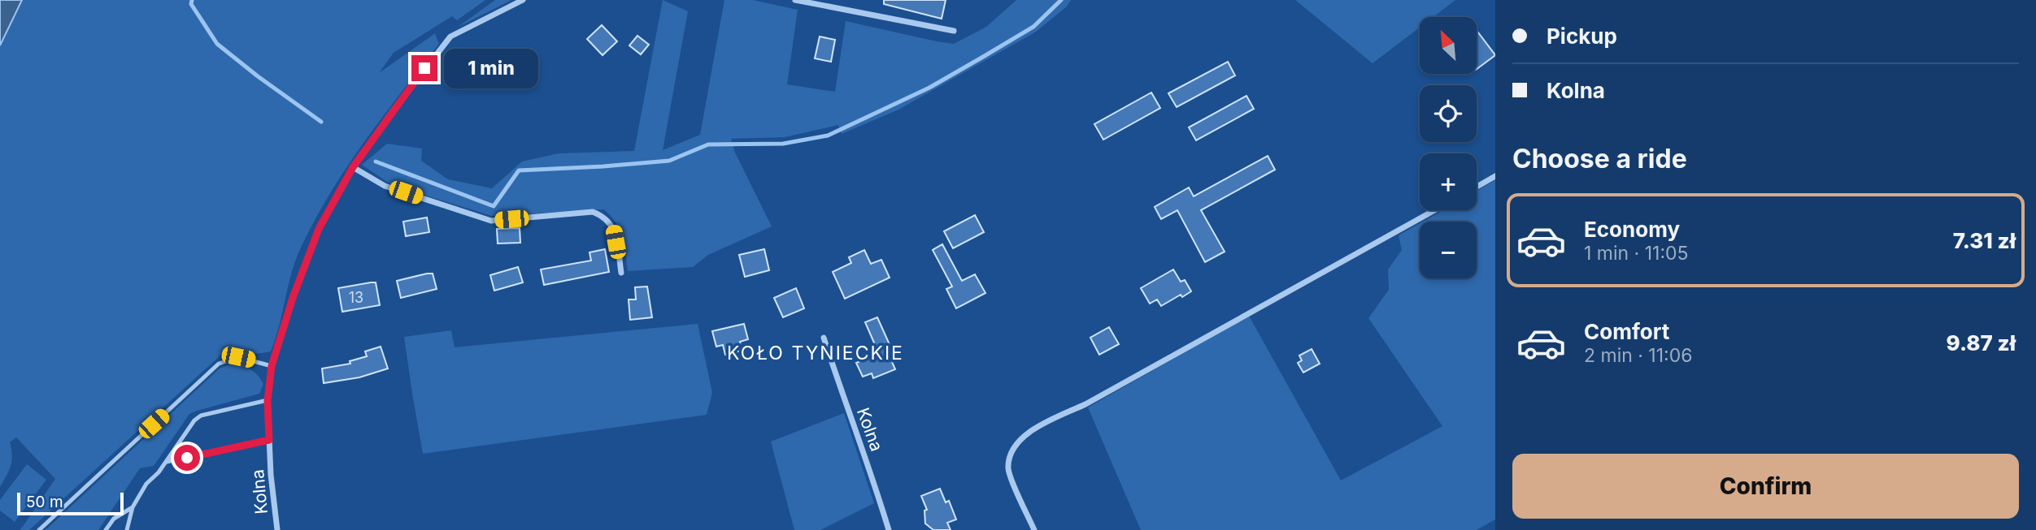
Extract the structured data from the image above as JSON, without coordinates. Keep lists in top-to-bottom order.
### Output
{
  "streets": {
    "street": ["Kolna"]
  },
  "districts": ["KOŁO TYNIECKIE"],
  "house_numbers": ["13"],
  "scale_bar": "50 m",
  "north": "top left",
  "page": {
    "banner": ["Pickup", "Kolna"],
    "map_buttons": ["+", "−"],
    "bubble": "1 min",
    "heading": "Choose a ride",
    "list": [
      {
        "name": "Economy",
        "note": "1 min · 11:05",
        "value": "7.31 zł"
      },
      {
        "name": "Comfort",
        "note": "2 min · 11:06",
        "value": "9.87 zł"
      }
    ],
    "buttons": "Confirm",
    "scale": "50 m"
  }
}
